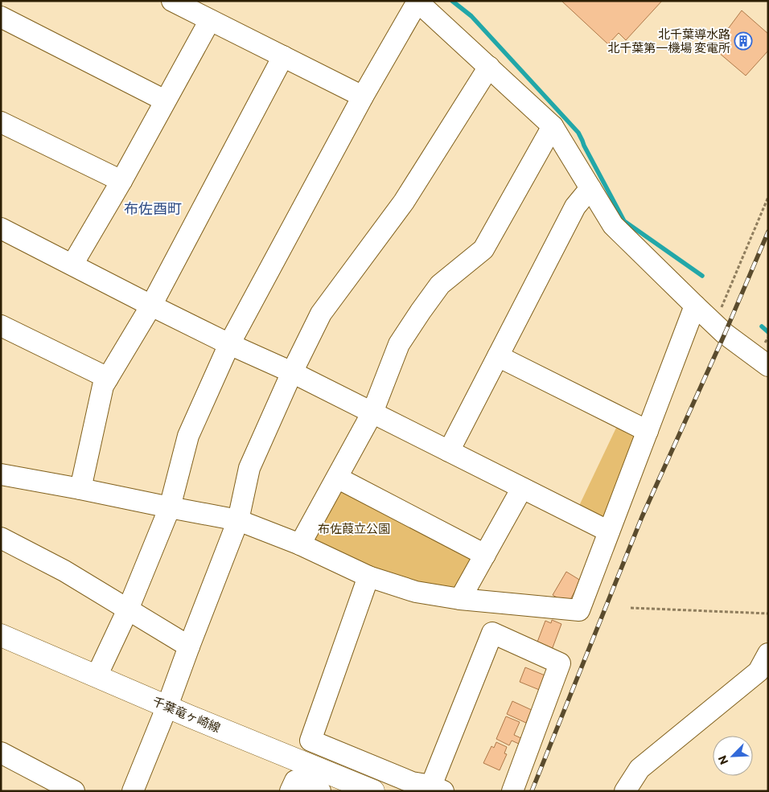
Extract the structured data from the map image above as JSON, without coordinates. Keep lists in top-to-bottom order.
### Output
{
  "streets": {
    "main road": ["千葉竜ヶ崎線"]
  },
  "districts": ["布佐酉町"],
  "parks": ["布佐葭立公園"],
  "places": {
    "building": ["北千葉導水路 北千葉第一機場 変電所"]
  },
  "north": "bottom left"
}
